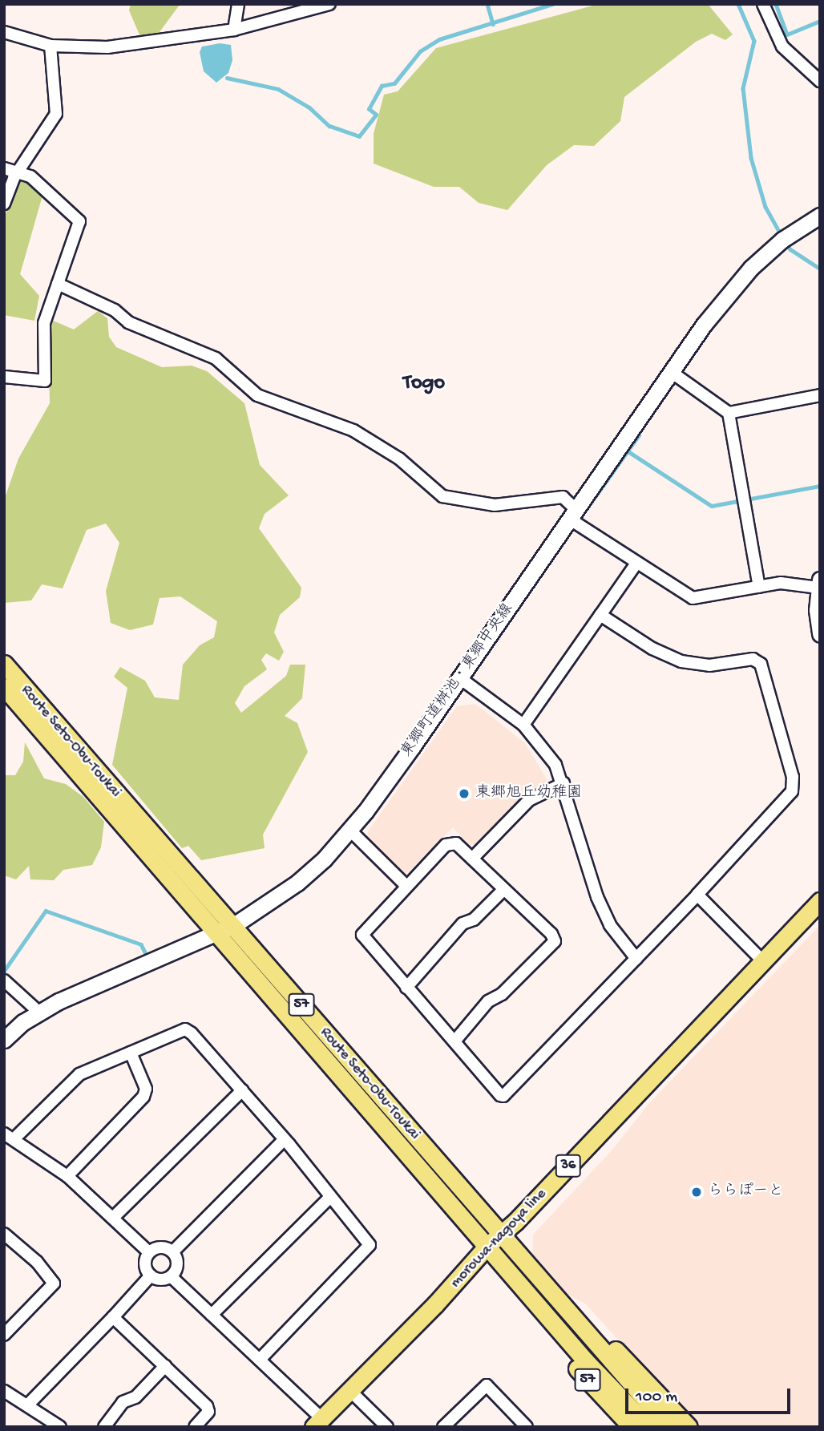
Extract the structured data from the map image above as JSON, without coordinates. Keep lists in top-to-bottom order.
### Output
{
  "streets": {
    "main road": [
      "Route Seto-Obu-Toukai",
      "57",
      "36",
      "morowa-nagoya line"
    ],
    "street": ["東郷町道桝池・東郷中央線"]
  },
  "crossings": [
    ["東郷町道桝池・東郷中央線", "Route Seto-Obu-Toukai"],
    ["Route Seto-Obu-Toukai", "57"],
    ["Route Seto-Obu-Toukai", "morowa-nagoya line"]
  ],
  "districts": ["Togo"],
  "places": ["東郷旭丘幼稚園", "ららぽーと"],
  "scale_bar": "100 m"
}
